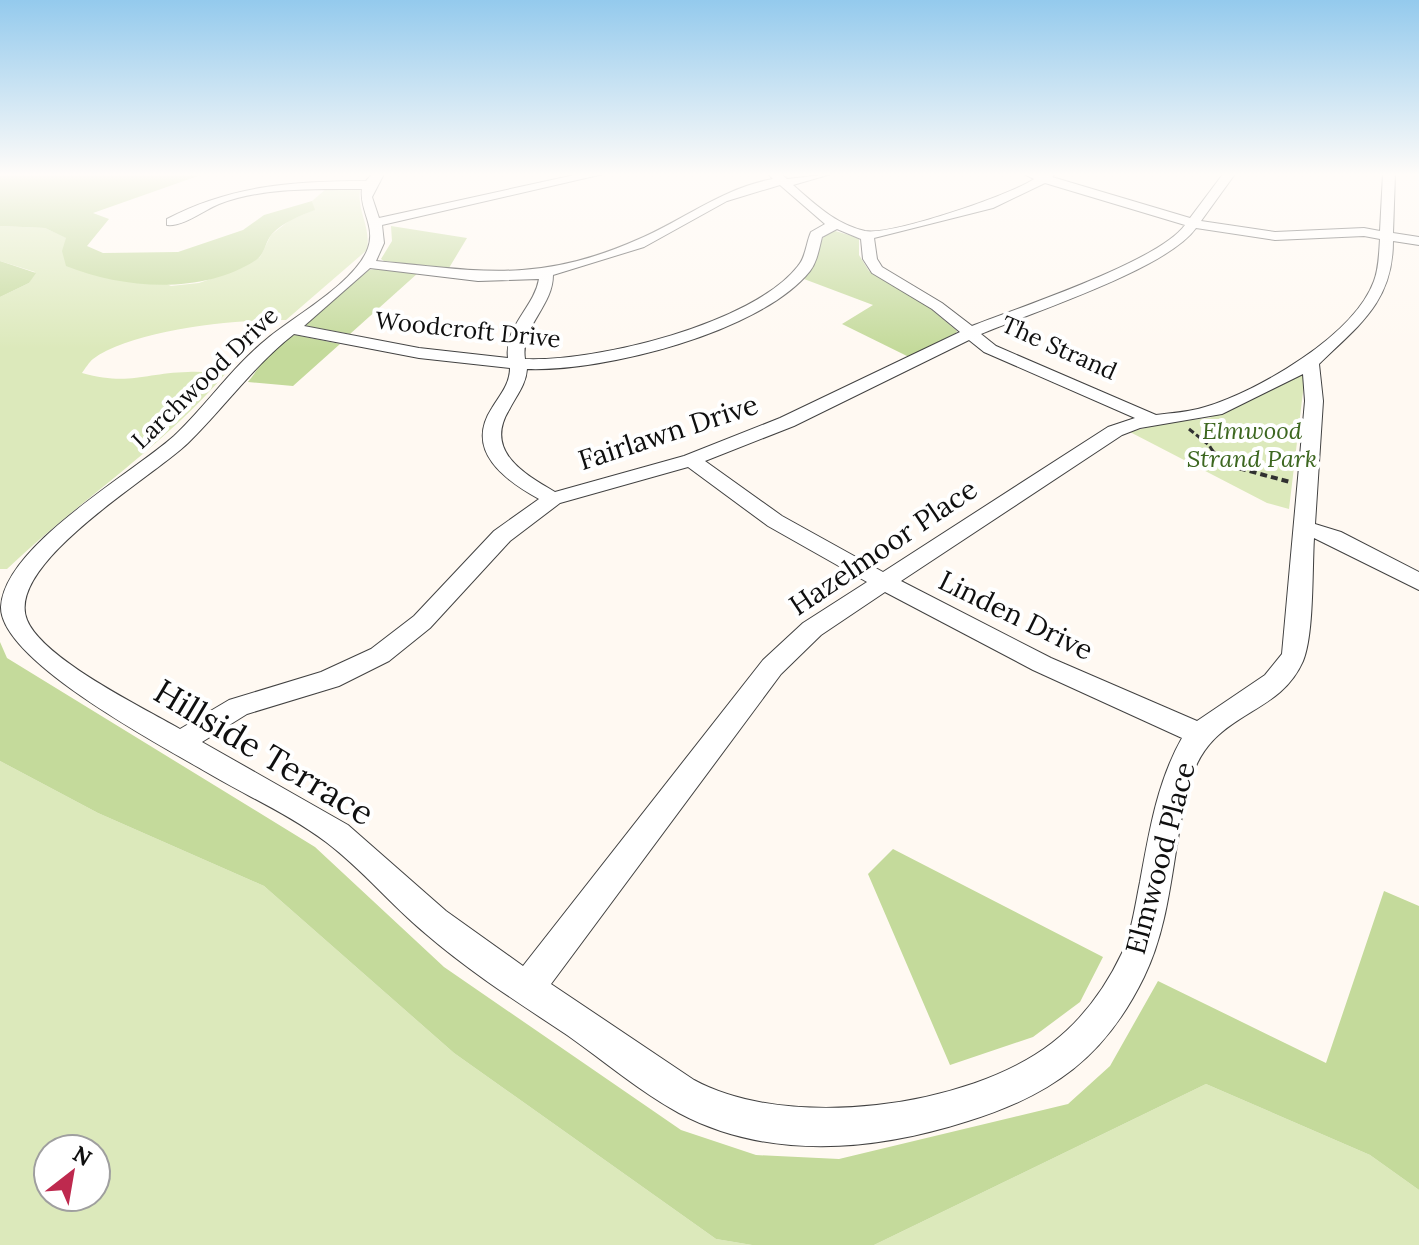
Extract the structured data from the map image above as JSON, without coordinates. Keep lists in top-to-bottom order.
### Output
{
  "streets": {
    "street": [
      "Woodcroft Drive",
      "The Strand",
      "Larchwood Drive",
      "Fairlawn Drive",
      "Hazelmoor Place",
      "Linden Drive",
      "Hillside Terrace",
      "Elmwood Place"
    ]
  },
  "crossings": [
    ["Woodcroft Drive", "Larchwood Drive"],
    ["The Strand", "Fairlawn Drive"],
    ["The Strand", "Hazelmoor Place"],
    ["Larchwood Drive", "Hillside Terrace"],
    ["Fairlawn Drive", "Linden Drive"],
    ["Fairlawn Drive", "Hillside Terrace"],
    ["Hazelmoor Place", "Linden Drive"],
    ["Hazelmoor Place", "Hillside Terrace"],
    ["Hazelmoor Place", "Elmwood Place"],
    ["Linden Drive", "Elmwood Place"],
    ["Hillside Terrace", "Elmwood Place"]
  ],
  "parks": ["Elmwood Strand Park"],
  "north": "top right"
}
